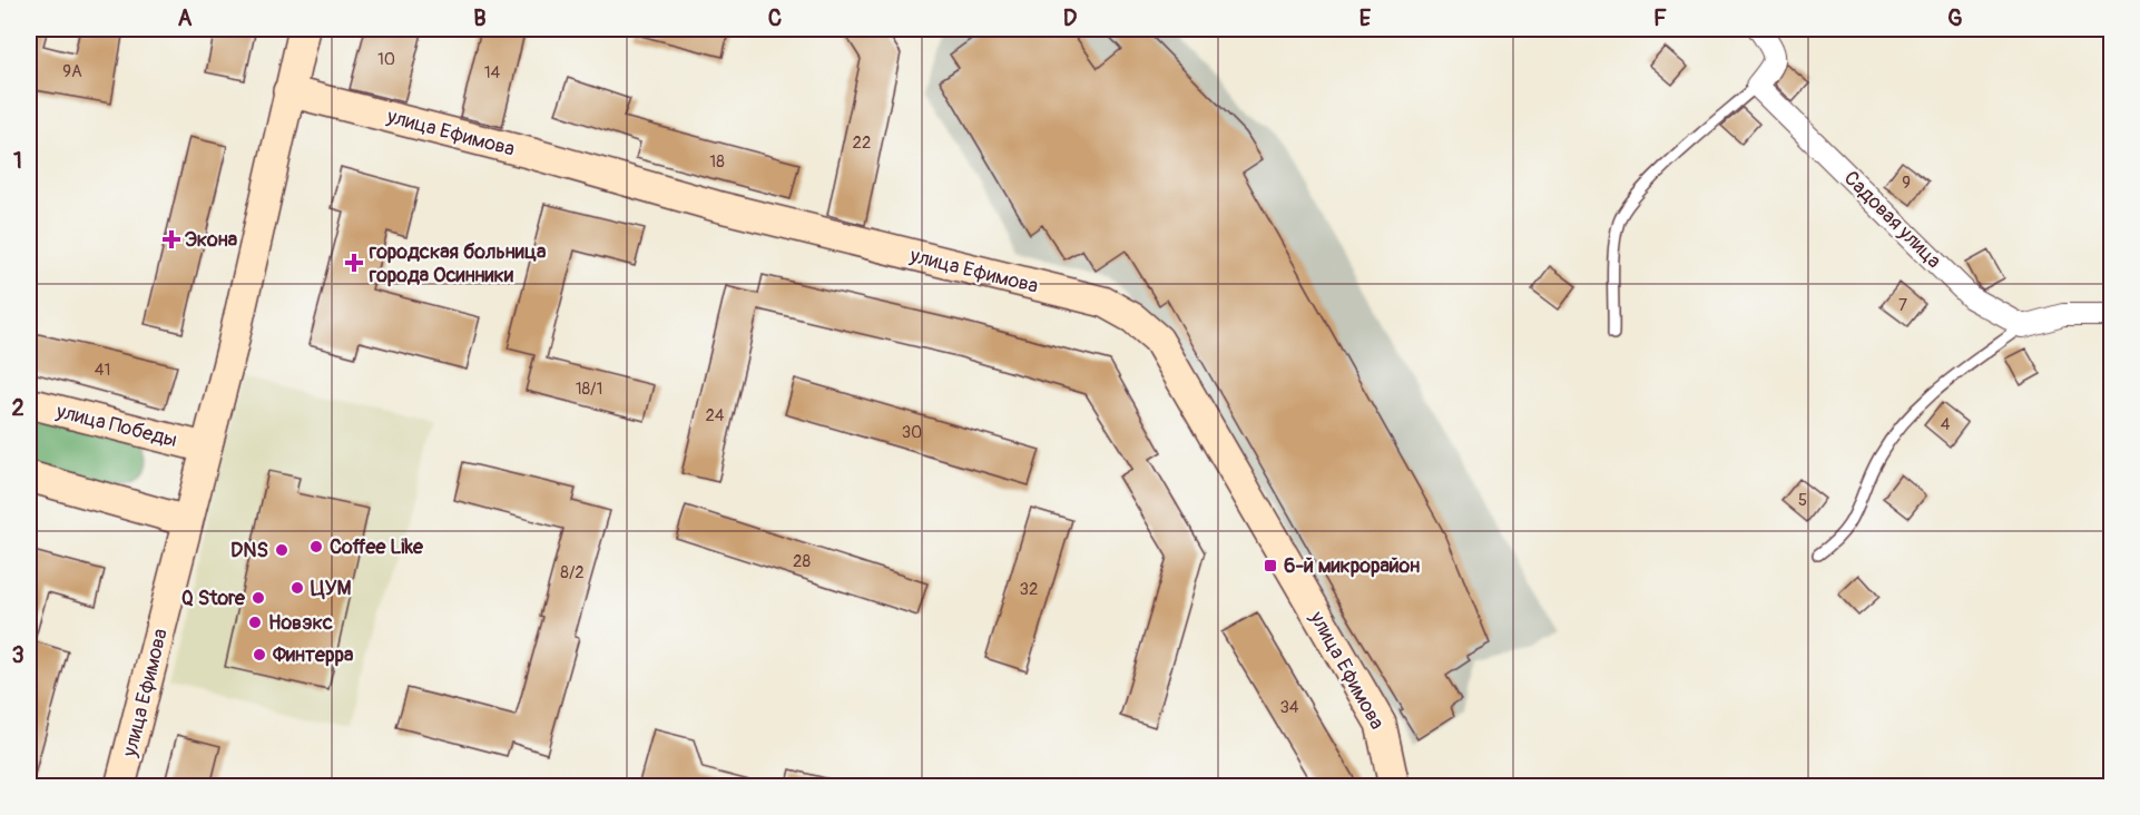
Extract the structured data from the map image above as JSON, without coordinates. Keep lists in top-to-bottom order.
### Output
{
  "streets": {
    "street": ["улица Ефимова", "Садовая улица", "улица Победы"]
  },
  "crossings": [
    ["улица Ефимова", "улица Победы"]
  ],
  "places": {
    "health": ["Экона", "городская больница города Осинники"],
    "other": [
      "Coffee Like",
      "DNS",
      "ЦУМ",
      "Q Store",
      "Новэкс",
      "Финтерра"
    ],
    "transit": ["6-й микрорайон"]
  },
  "house_numbers": [
    "10",
    "9А",
    "14",
    "22",
    "18",
    "9",
    "7",
    "41",
    "18/1",
    "24",
    "4",
    "30",
    "5",
    "28",
    "8/2",
    "32",
    "34"
  ],
  "grid": {
    "columns": [
      "A",
      "B",
      "C",
      "D",
      "E",
      "F",
      "G"
    ],
    "rows": ["1", "2", "3"]
  }
}
